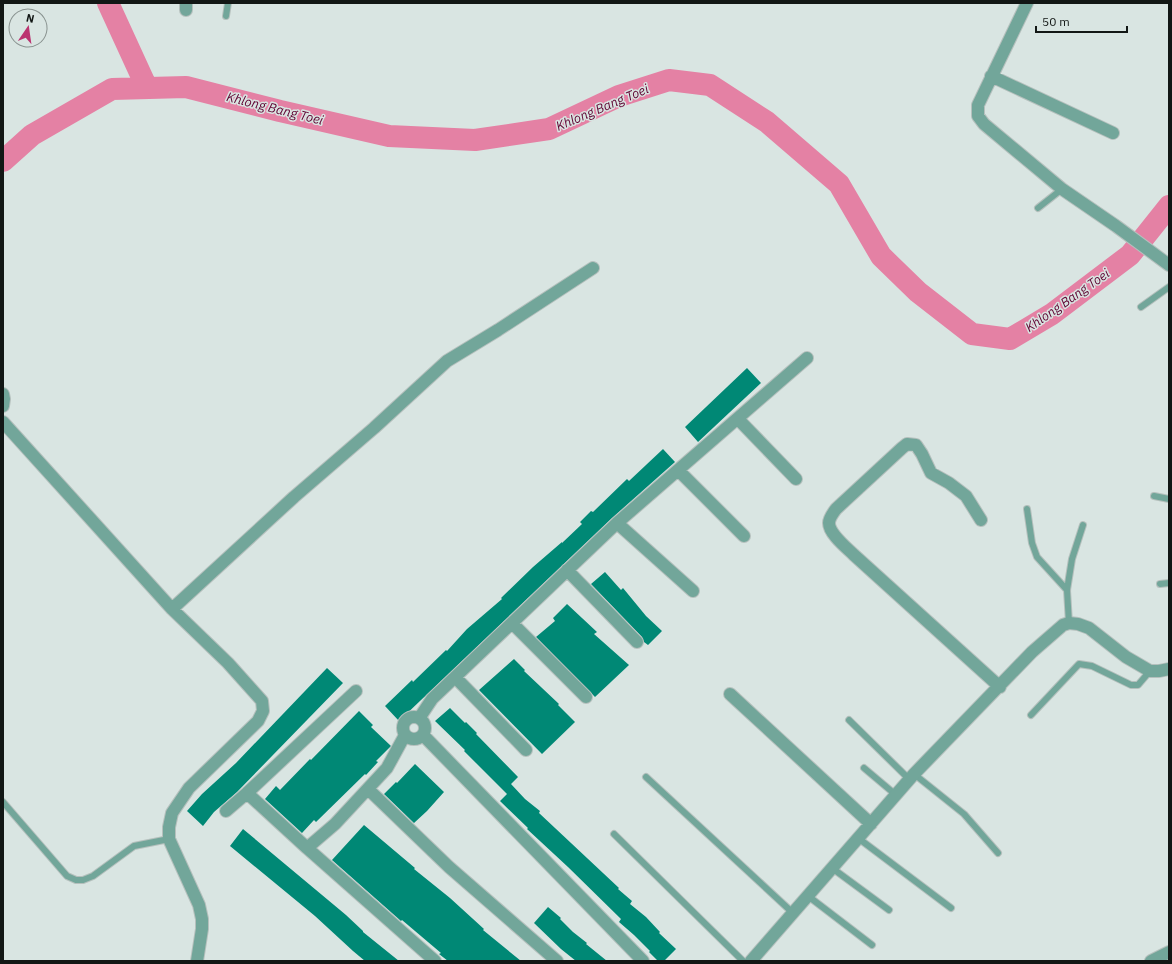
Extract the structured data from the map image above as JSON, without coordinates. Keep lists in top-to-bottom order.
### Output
{
  "water": ["Khlong Bang Toei"],
  "scale_bar": "50 m",
  "north": "top"
}
